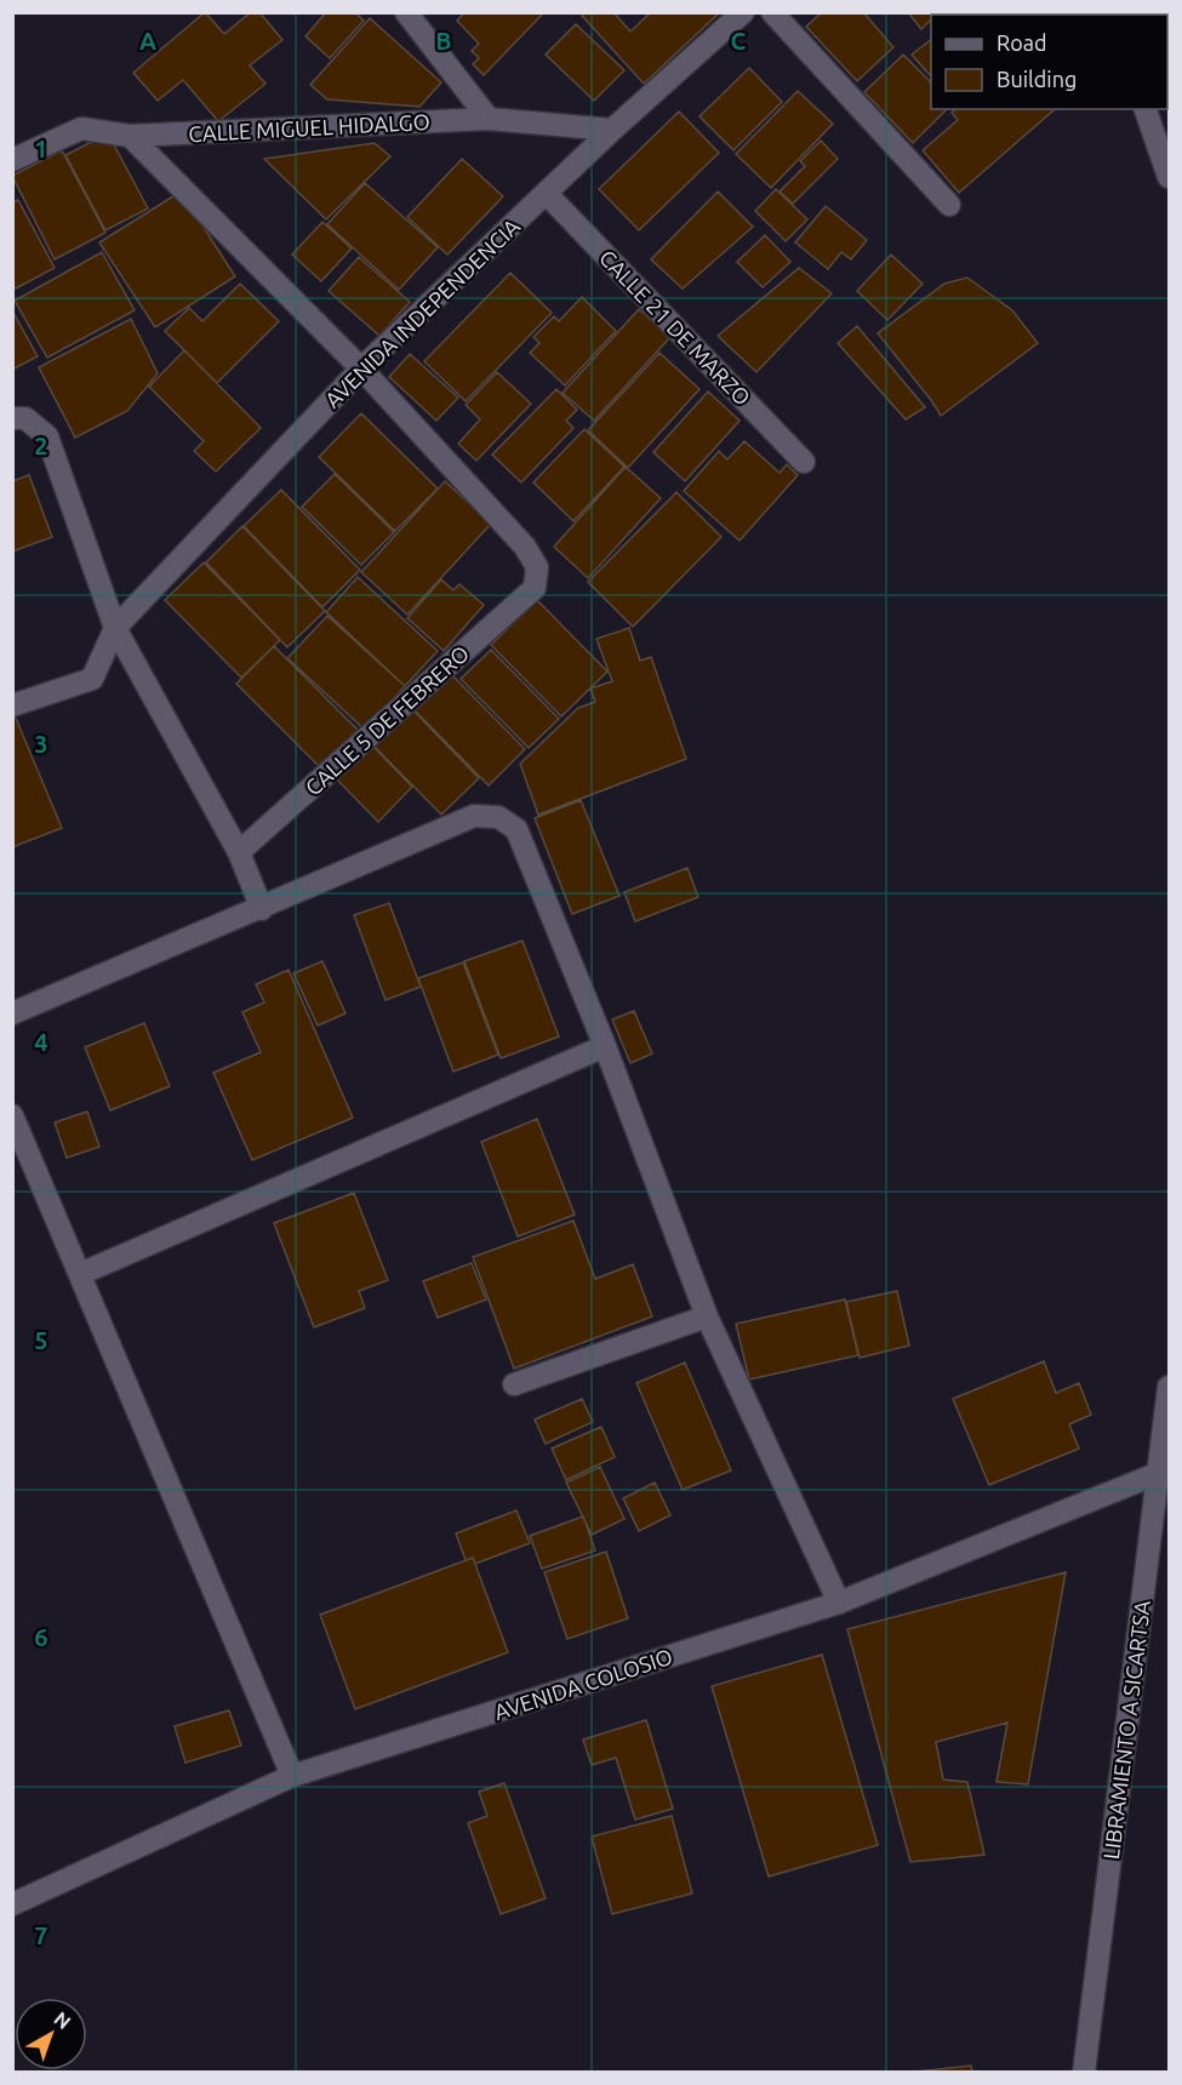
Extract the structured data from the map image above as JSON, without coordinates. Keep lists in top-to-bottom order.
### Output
{
  "streets": {
    "street": [
      "CALLE MIGUEL HIDALGO",
      "AVENIDA INDEPENDENCIA",
      "CALLE 21 DE MARZO",
      "CALLE 5 DE FEBRERO",
      "AVENIDA COLOSIO",
      "LIBRAMIENTO A SICARTSA"
    ]
  },
  "crossings": [
    ["CALLE MIGUEL HIDALGO", "AVENIDA INDEPENDENCIA"],
    ["AVENIDA INDEPENDENCIA", "CALLE 21 DE MARZO"],
    ["AVENIDA INDEPENDENCIA", "CALLE 5 DE FEBRERO"],
    ["AVENIDA COLOSIO", "LIBRAMIENTO A SICARTSA"]
  ],
  "legend": ["Road", "Building"],
  "north": "top right",
  "grid": {
    "columns": ["A", "B", "C"],
    "rows": [
      "1",
      "2",
      "3",
      "4",
      "5",
      "6",
      "7"
    ]
  }
}
